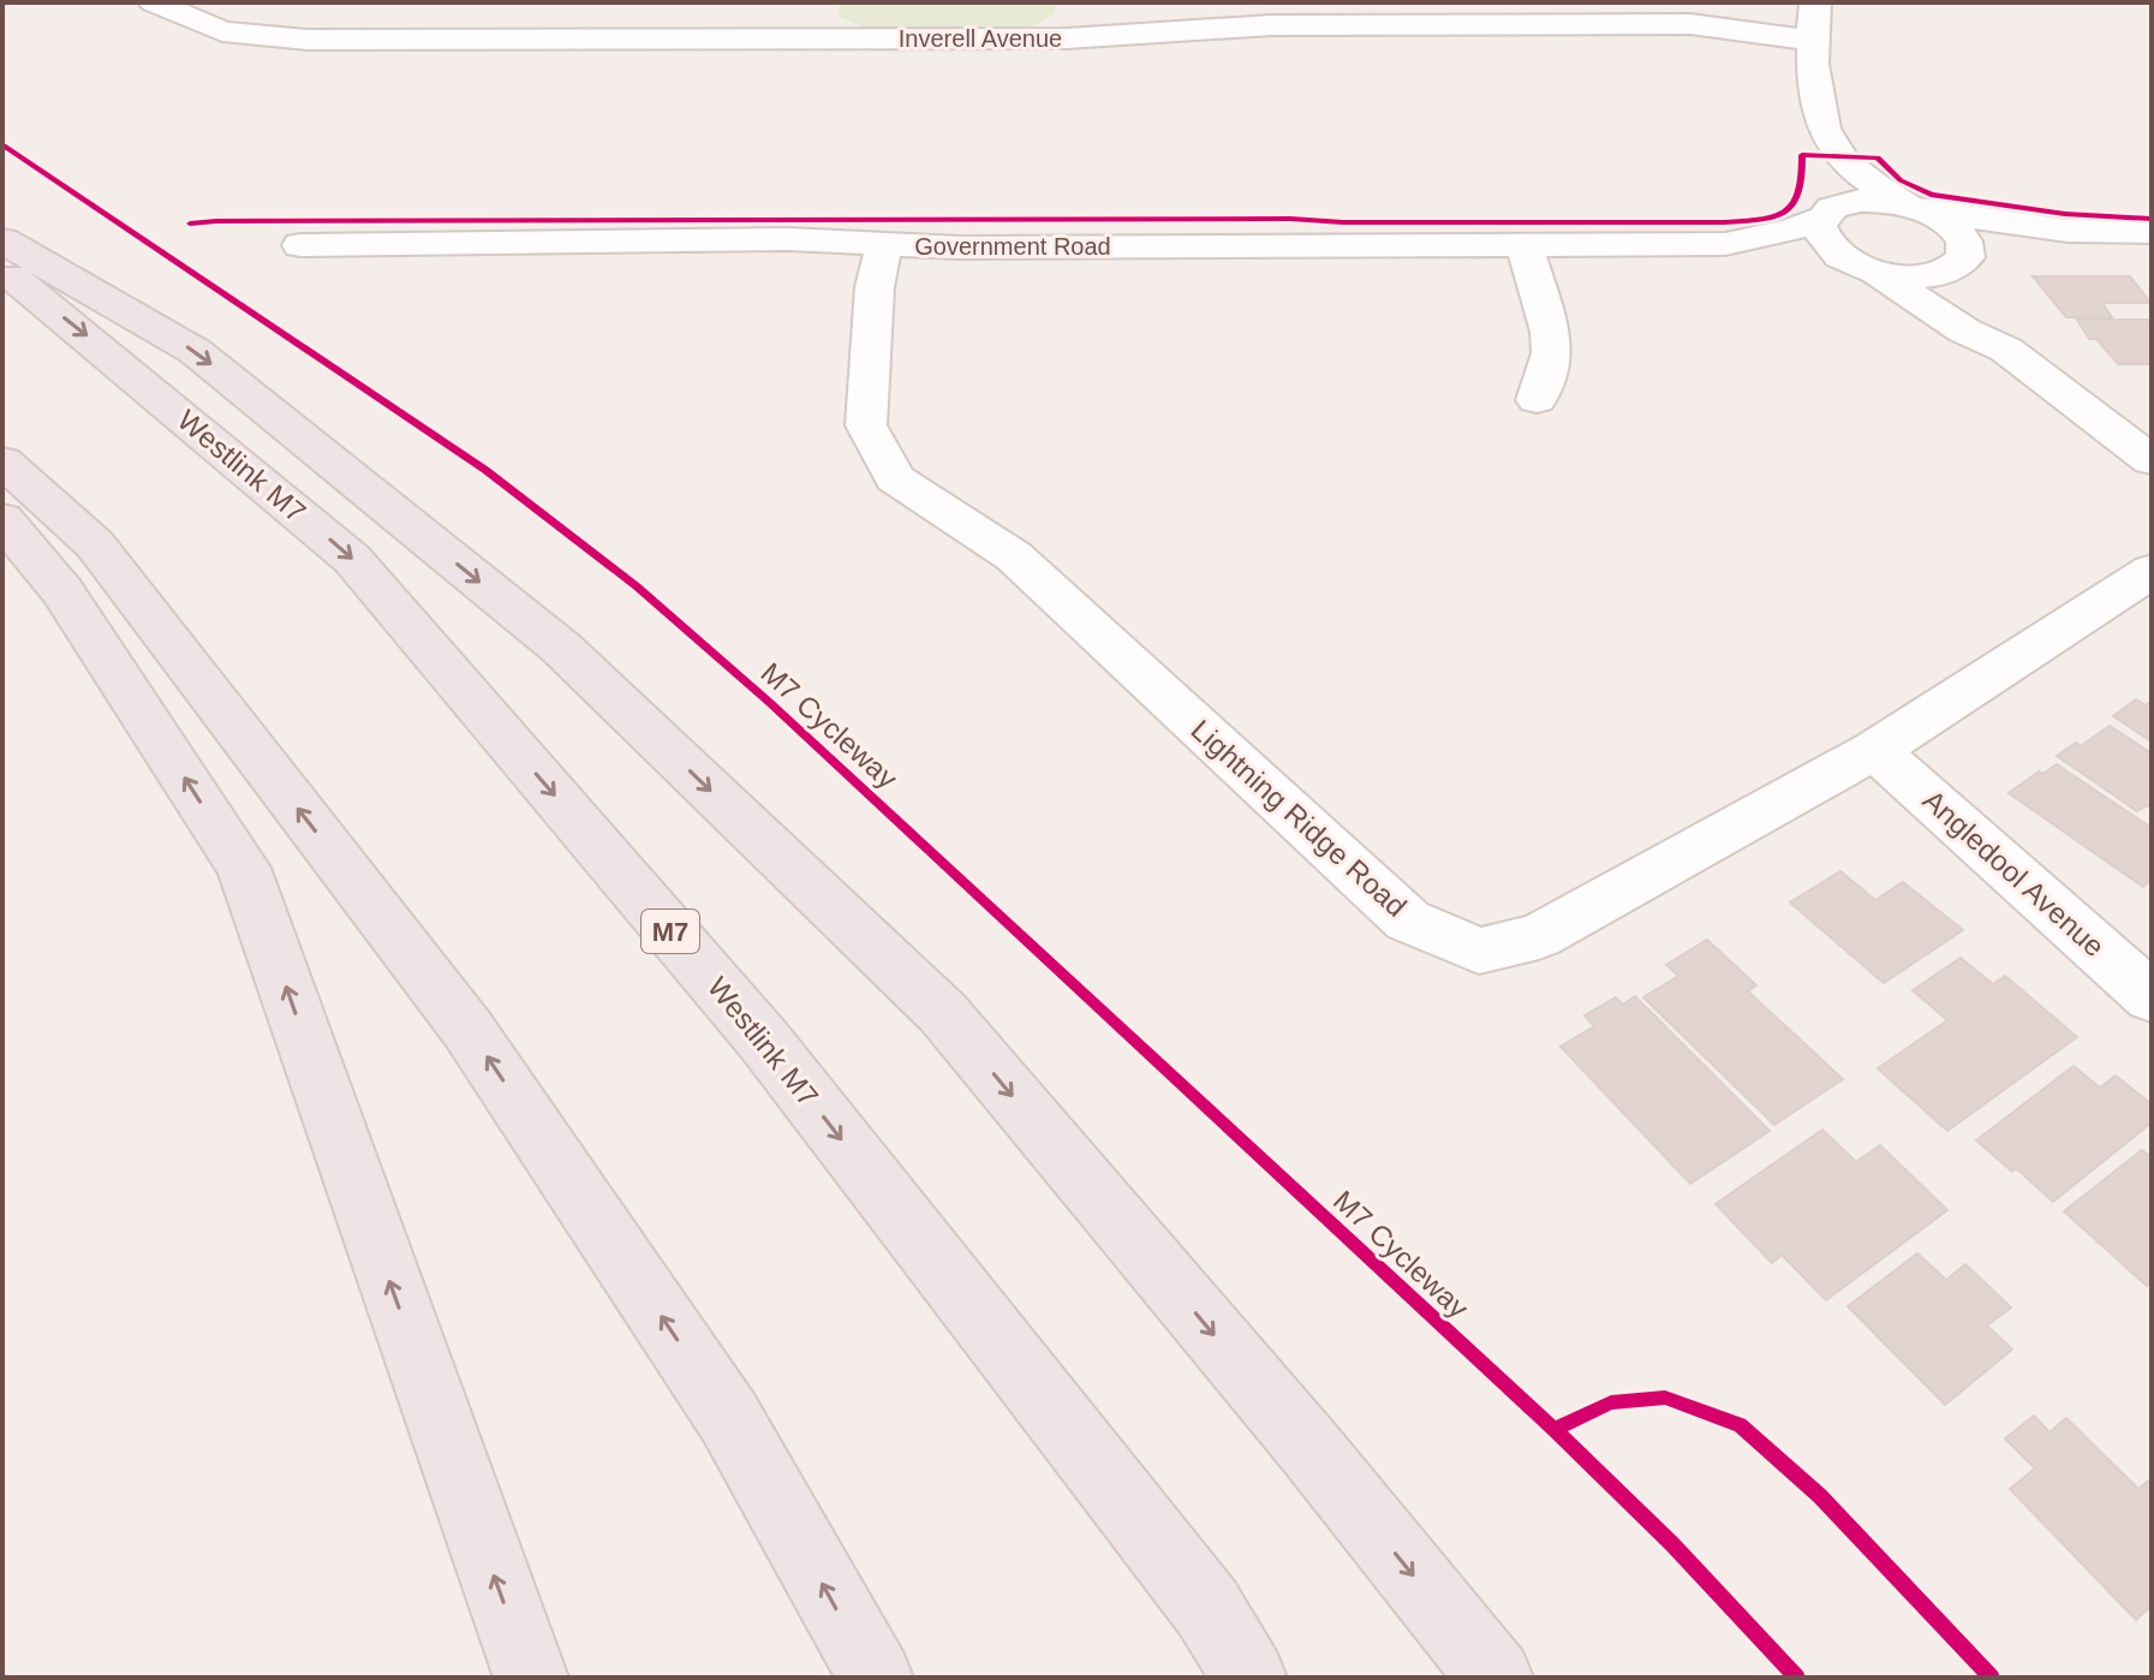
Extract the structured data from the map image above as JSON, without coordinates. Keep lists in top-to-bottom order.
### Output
{
  "streets": {
    "highway": ["Westlink M7", "M7"],
    "street": [
      "Inverell Avenue",
      "Government Road",
      "Lightning Ridge Road",
      "Angledool Avenue"
    ],
    "cycle path": ["M7 Cycleway"]
  },
  "crossings": [
    ["Government Road", "Lightning Ridge Road"],
    ["Lightning Ridge Road", "Angledool Avenue"]
  ]
}
